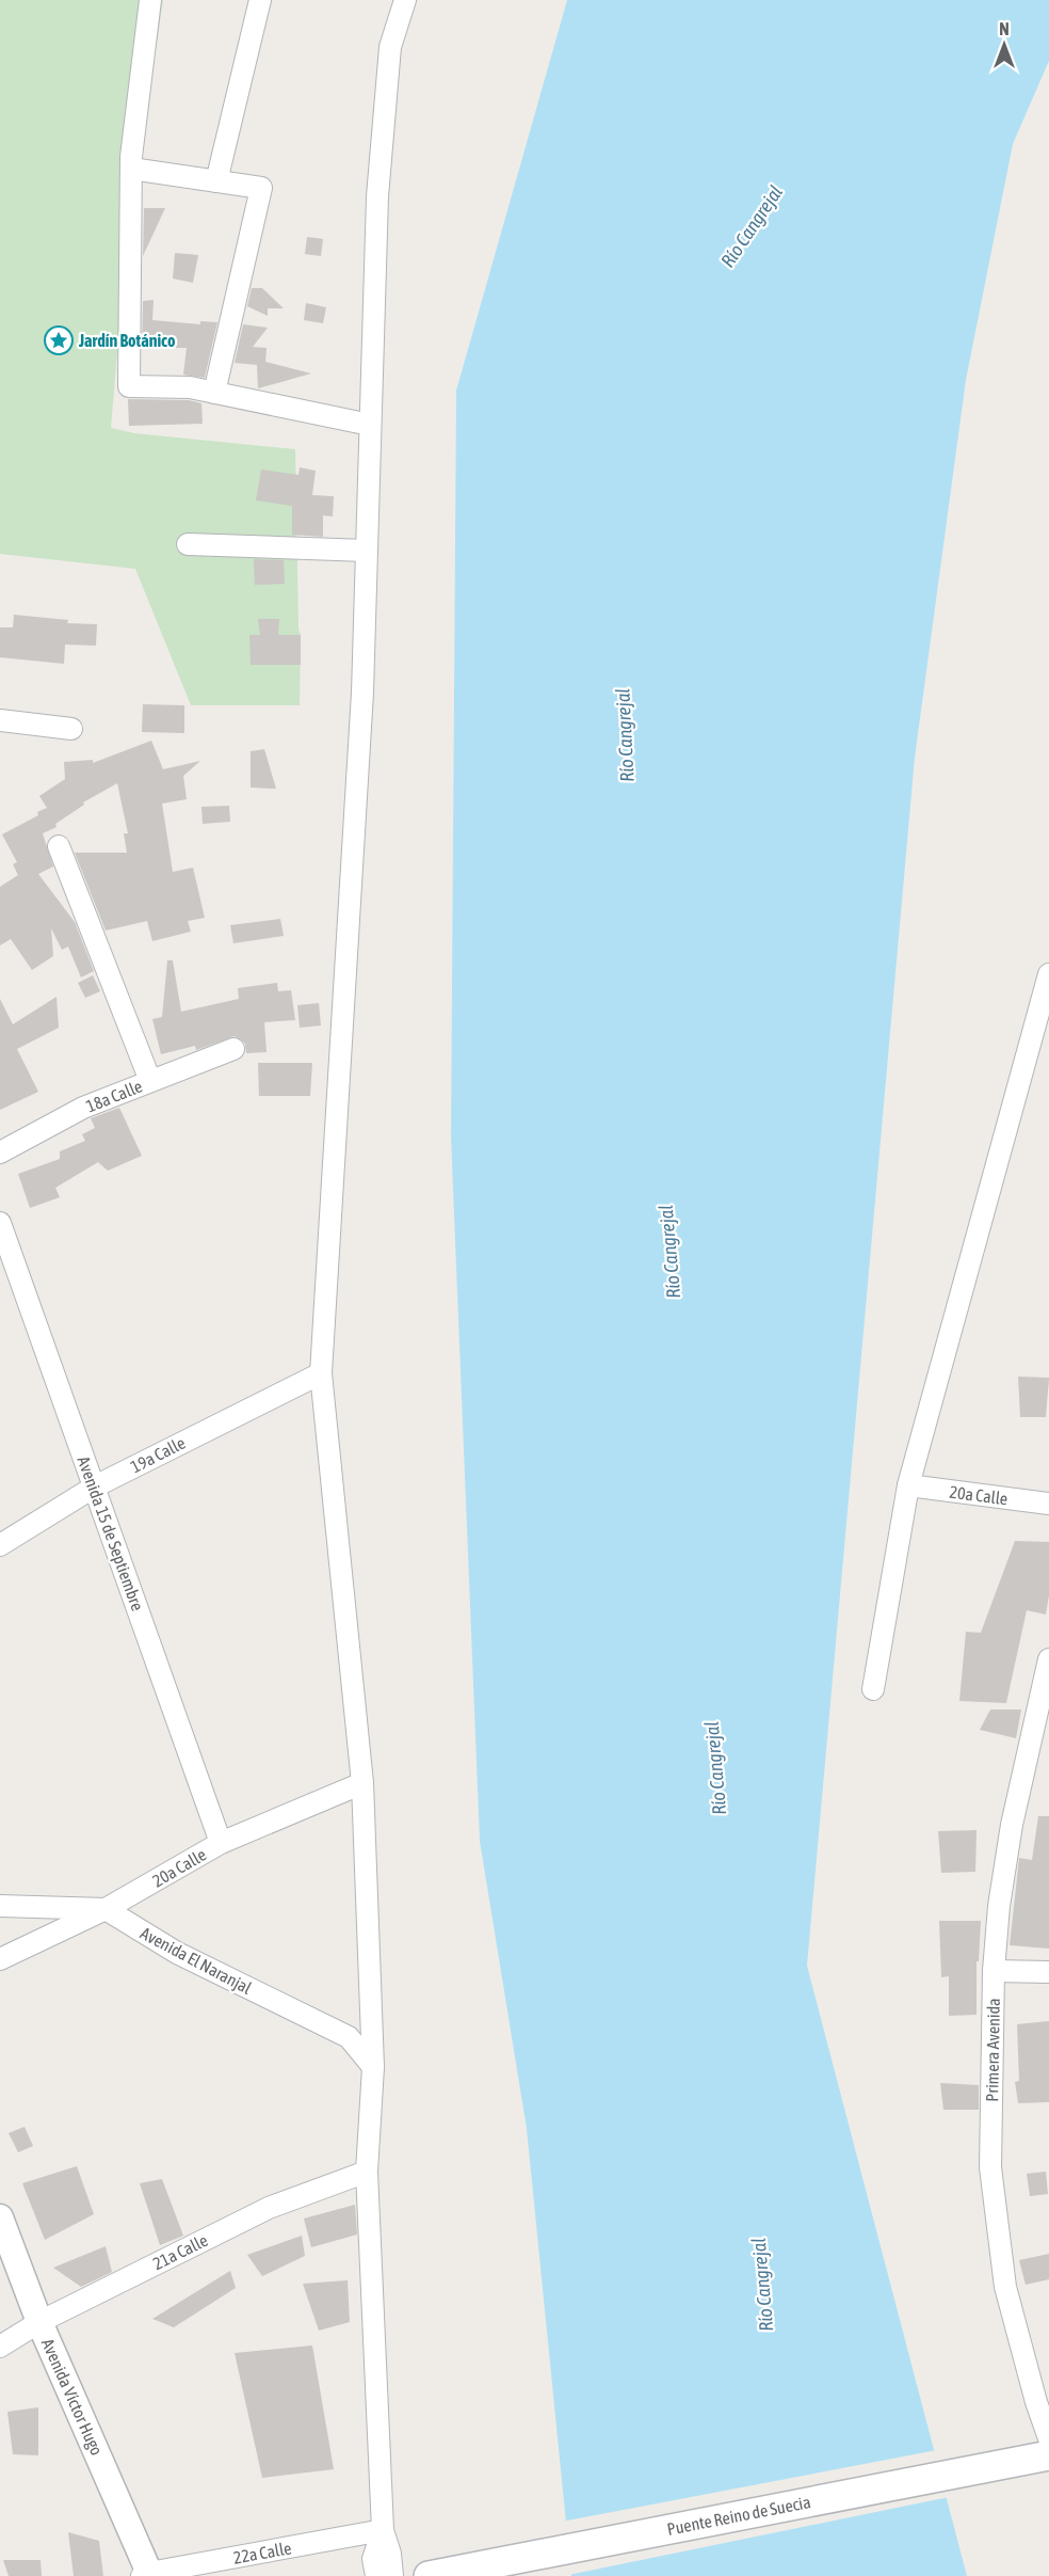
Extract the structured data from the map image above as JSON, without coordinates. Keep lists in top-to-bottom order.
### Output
{
  "streets": {
    "main road": ["Puente Reino de Suecia"],
    "street": [
      "18a Calle",
      "19a Calle",
      "20a Calle",
      "Avenida 15 de Septiembre",
      "Avenida El Naranjal",
      "Primera Avenida",
      "21a Calle",
      "Avenida Víctor Hugo",
      "22a Calle"
    ]
  },
  "crossings": [
    ["19a Calle", "Avenida 15 de Septiembre"],
    ["20a Calle", "Avenida 15 de Septiembre"],
    ["20a Calle", "Avenida El Naranjal"],
    ["21a Calle", "Avenida Víctor Hugo"],
    ["Avenida Víctor Hugo", "22a Calle"]
  ],
  "water": ["Río Cangrejal"],
  "places": {
    "place": ["Jardín Botánico"]
  },
  "north": "top"
}
